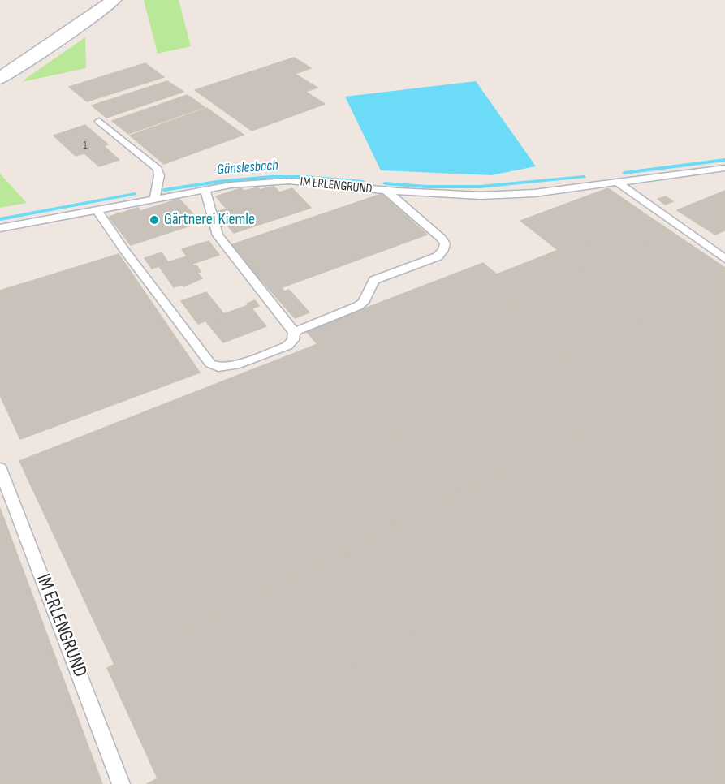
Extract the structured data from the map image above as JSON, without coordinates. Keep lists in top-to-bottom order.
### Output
{
  "streets": {
    "lane": ["IM ERLENGRUND"]
  },
  "water": ["Gänslesbach"],
  "places": ["Gärtnerei Kiemle"],
  "house_numbers": ["1"]
}
